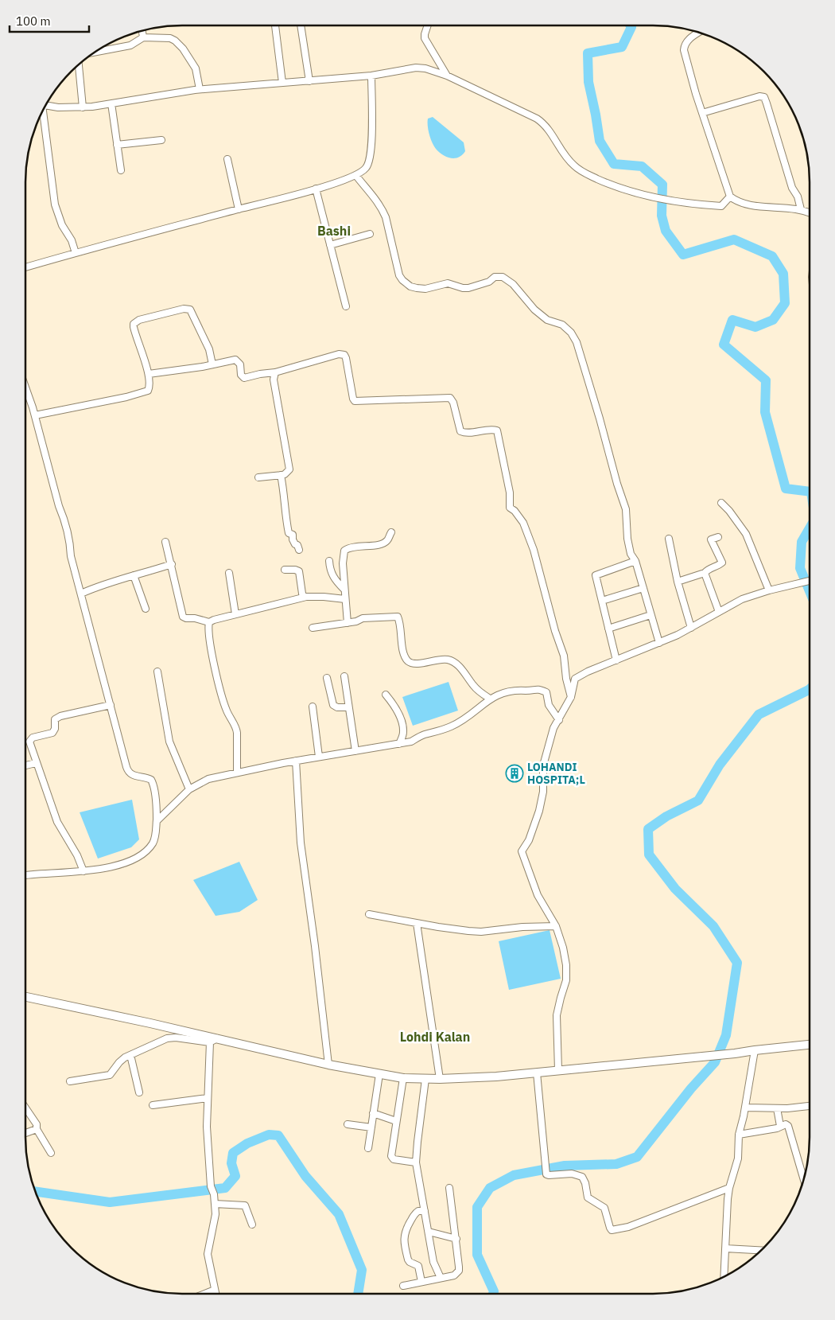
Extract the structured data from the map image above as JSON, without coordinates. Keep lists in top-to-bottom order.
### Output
{
  "districts": ["Bashi", "Lohdi Kalan"],
  "places": {
    "building": ["LOHANDI HOSPITA;L"]
  },
  "scale_bar": "100 m"
}
